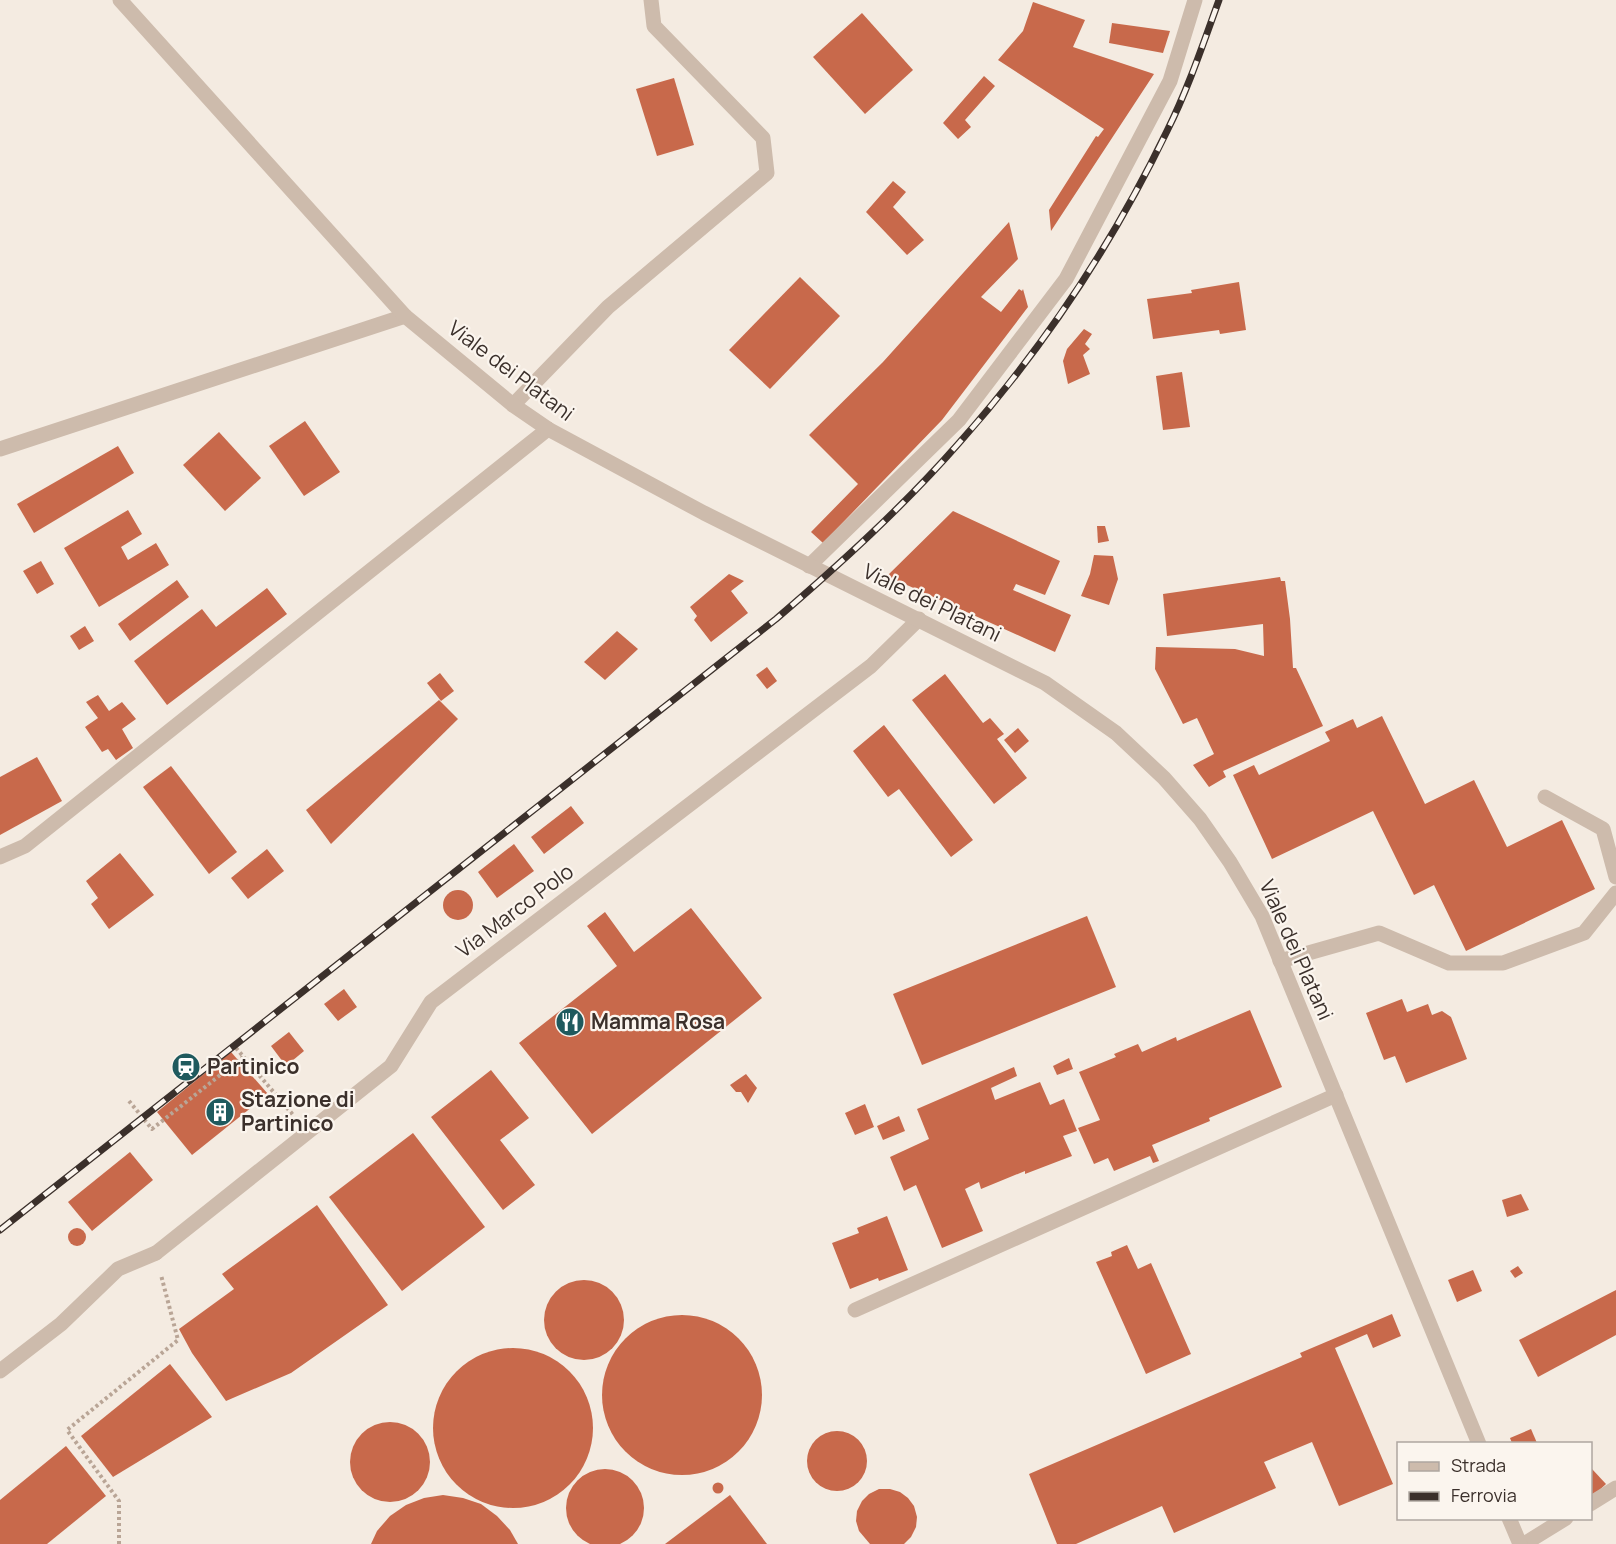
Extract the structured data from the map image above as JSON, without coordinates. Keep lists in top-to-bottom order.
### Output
{
  "streets": {
    "street": ["Viale dei Platani", "Via Marco Polo"]
  },
  "crossings": [
    ["Viale dei Platani", "Via Marco Polo"]
  ],
  "places": {
    "restaurant": ["Mamma Rosa"],
    "station": ["Partinico"],
    "building": ["Stazione di Partinico"]
  },
  "legend": ["Strada", "Ferrovia"]
}
